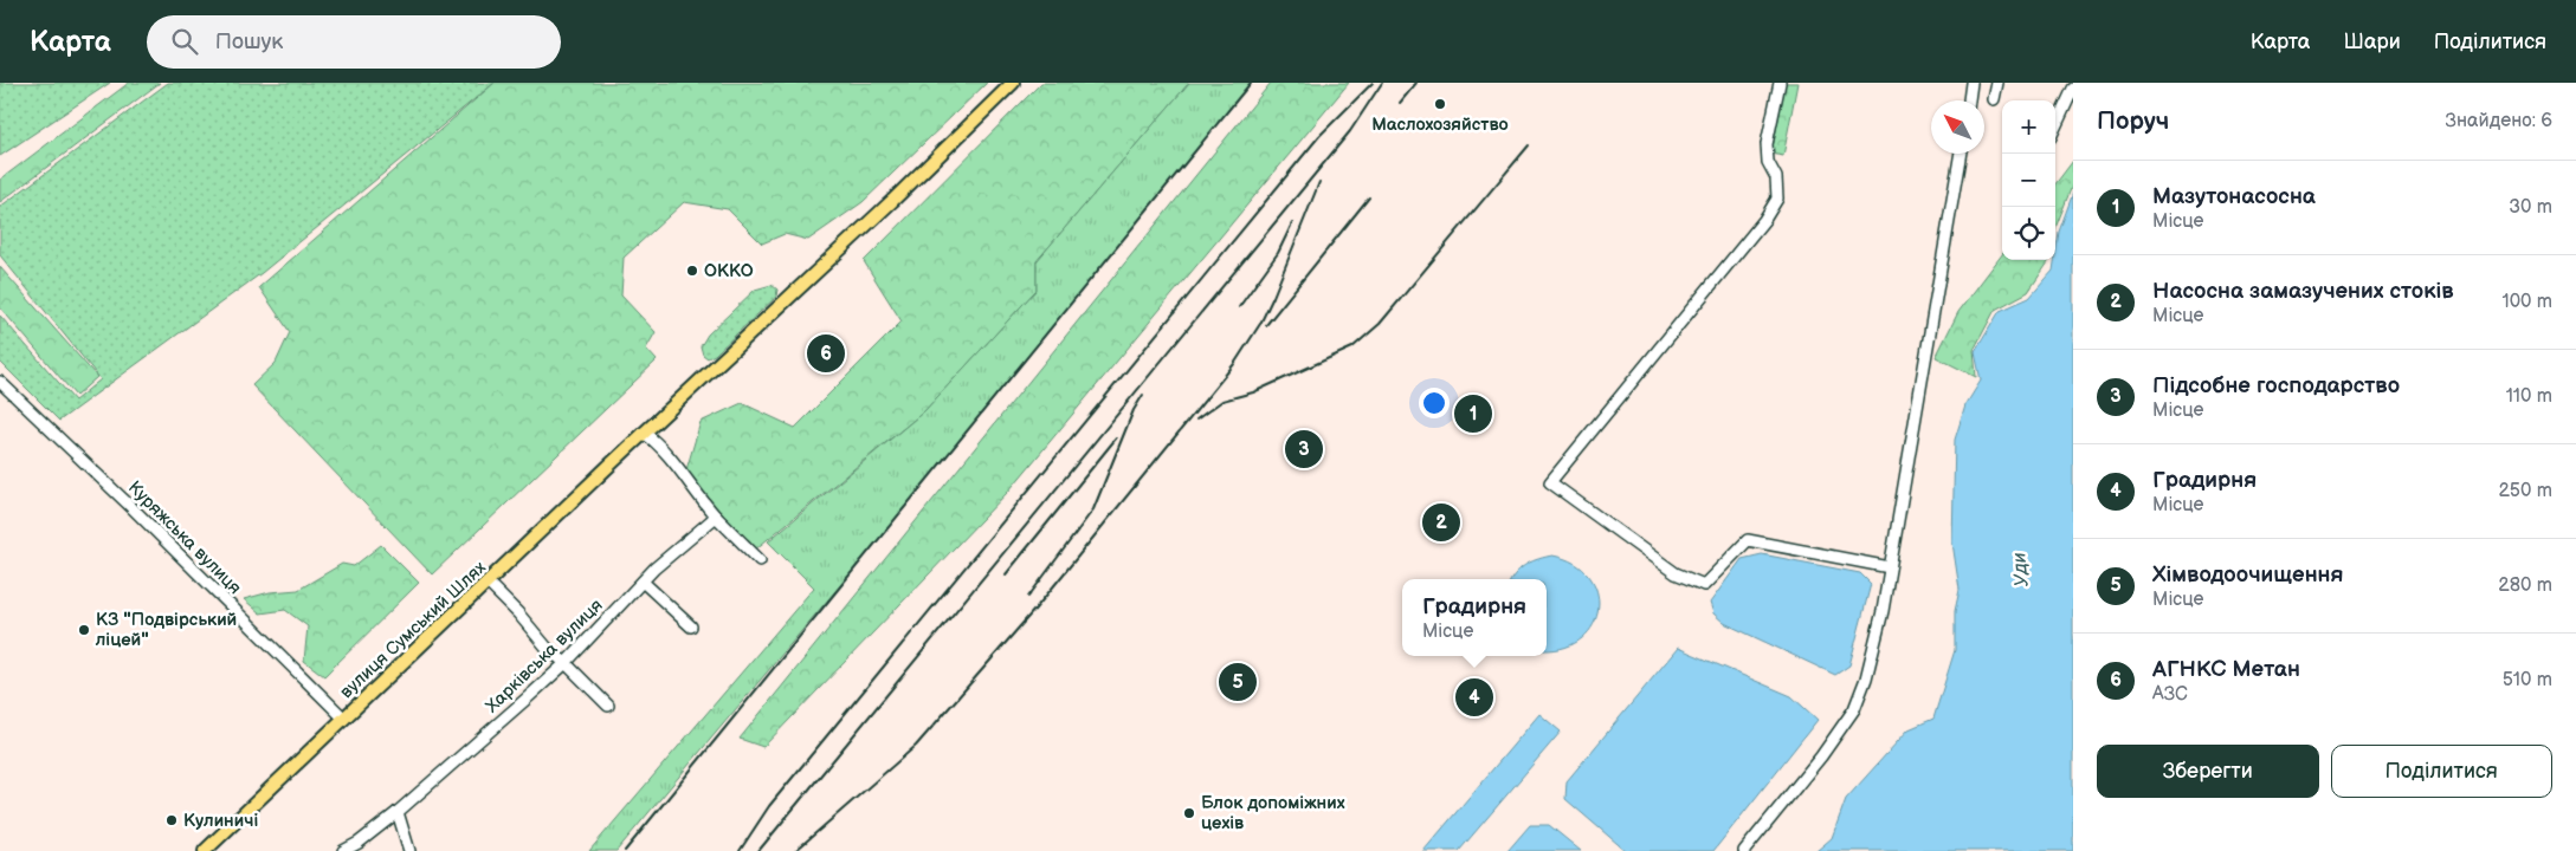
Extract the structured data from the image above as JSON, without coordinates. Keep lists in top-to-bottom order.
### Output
{
  "streets": {
    "main road": ["вулиця Сумський Шлях"],
    "street": ["Куряжська вулиця", "Харківська вулиця"]
  },
  "crossings": [
    ["Куряжська вулиця", "вулиця Сумський Шлях"]
  ],
  "water": ["Уди"],
  "places": [
    "Маслохозяйство",
    "ОККО",
    "КЗ \"Подвірський ліцей\"",
    "Блок допоміжних цехів",
    "Кулиничі"
  ],
  "north": "top left",
  "page": {
    "header": "Карта",
    "search": "Пошук",
    "nav": ["Карта", "Шари", "Поділитися"],
    "heading": ["Поруч", "Знайдено: 6"],
    "map_buttons": ["+", "−"],
    "list": [
      {
        "mark": "1",
        "name": "Мазутонасосна",
        "note": "Місце",
        "value": "30 m"
      },
      {
        "mark": "2",
        "name": "Насосна замазучених стоків",
        "note": "Місце",
        "value": "100 m"
      },
      {
        "mark": "3",
        "name": "Підсобне господарство",
        "note": "Місце",
        "value": "110 m"
      },
      {
        "mark": "4",
        "name": "Градирня",
        "note": "Місце",
        "value": "250 m"
      },
      {
        "mark": "5",
        "name": "Хімводоочищення",
        "note": "Місце",
        "value": "280 m"
      },
      {
        "mark": "6",
        "name": "АГНКС Метан",
        "note": "АЗС",
        "value": "510 m"
      }
    ],
    "pins": [
      "6",
      "1",
      "3",
      "2",
      "5",
      "4"
    ],
    "popup": ["Градирня", "Місце"],
    "buttons": ["Зберегти", "Поділитися"]
  }
}
